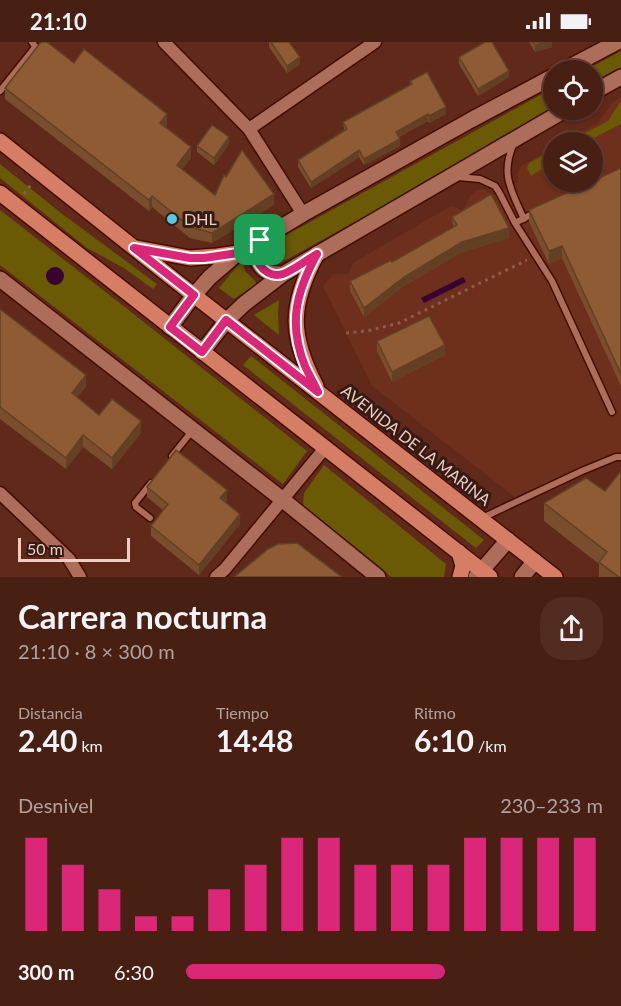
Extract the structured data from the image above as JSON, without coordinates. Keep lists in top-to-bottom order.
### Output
{
  "streets": {
    "main road": ["AVENIDA DE LA MARINA"]
  },
  "places": ["DHL"],
  "scale_bar": "50 m",
  "page": {
    "status": "21:10",
    "scale": "50 m",
    "heading": ["Carrera nocturna", "21:10 · 8 × 300 m"],
    "stats": [
      ["Distancia", "2.40 km"],
      ["Tiempo", "14:48"],
      ["Ritmo", "6:10 /km"]
    ],
    "chart": ["Desnivel", "230–233 m"],
    "list": [
      {
        "name": "300 m",
        "note": "6:30"
      }
    ]
  }
}
